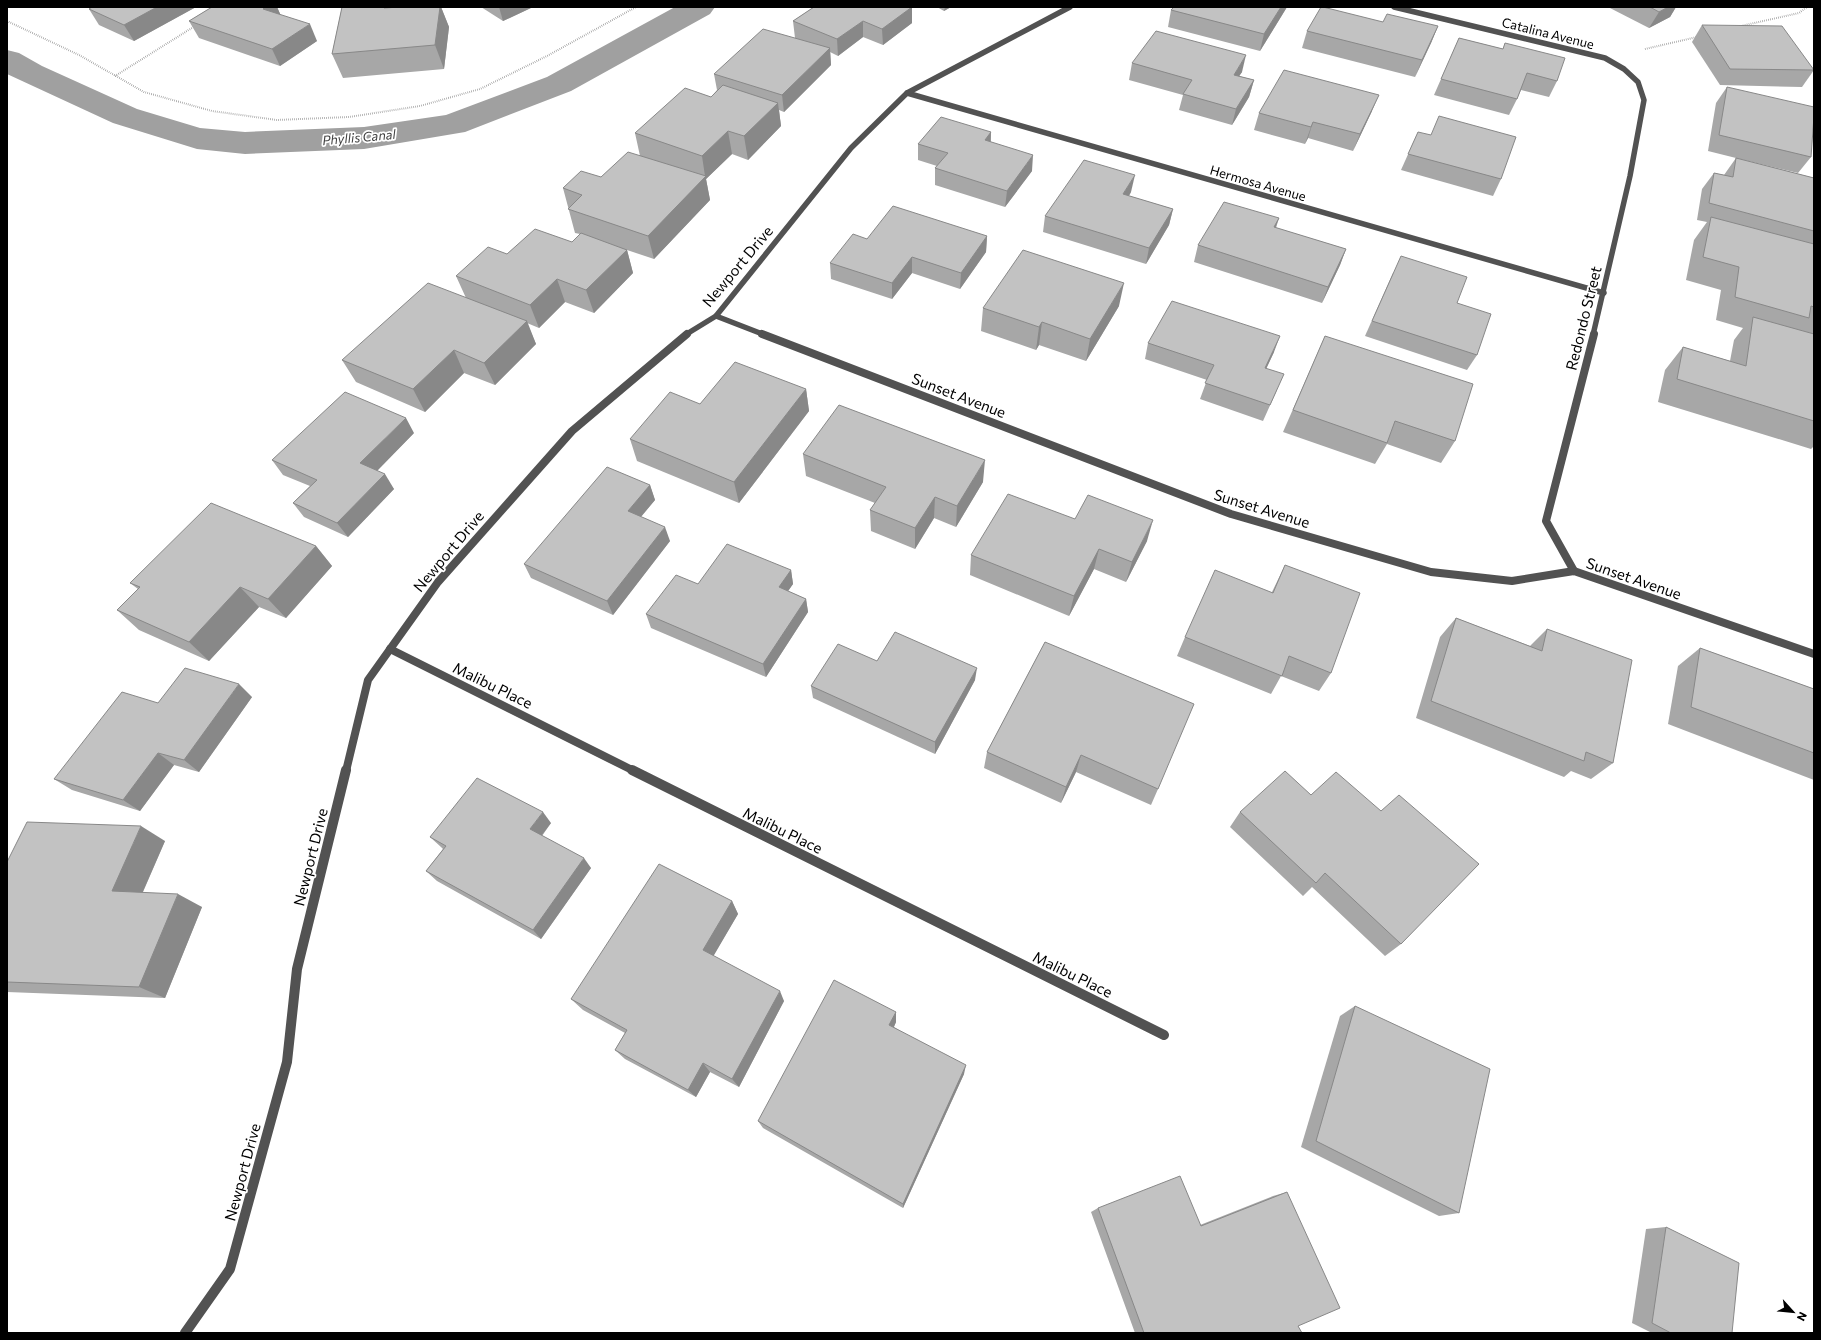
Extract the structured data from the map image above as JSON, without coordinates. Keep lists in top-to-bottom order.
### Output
{
  "streets": {
    "street": [
      "Catalina Avenue",
      "Hermosa Avenue",
      "Newport Drive",
      "Redondo Street",
      "Sunset Avenue",
      "Malibu Place"
    ]
  },
  "crossings": [
    ["Catalina Avenue", "Redondo Street"],
    ["Hermosa Avenue", "Newport Drive"],
    ["Hermosa Avenue", "Redondo Street"],
    ["Newport Drive", "Sunset Avenue"],
    ["Newport Drive", "Malibu Place"],
    ["Redondo Street", "Sunset Avenue"]
  ],
  "water": ["Phyllis Canal"],
  "north": "bottom right"
}
